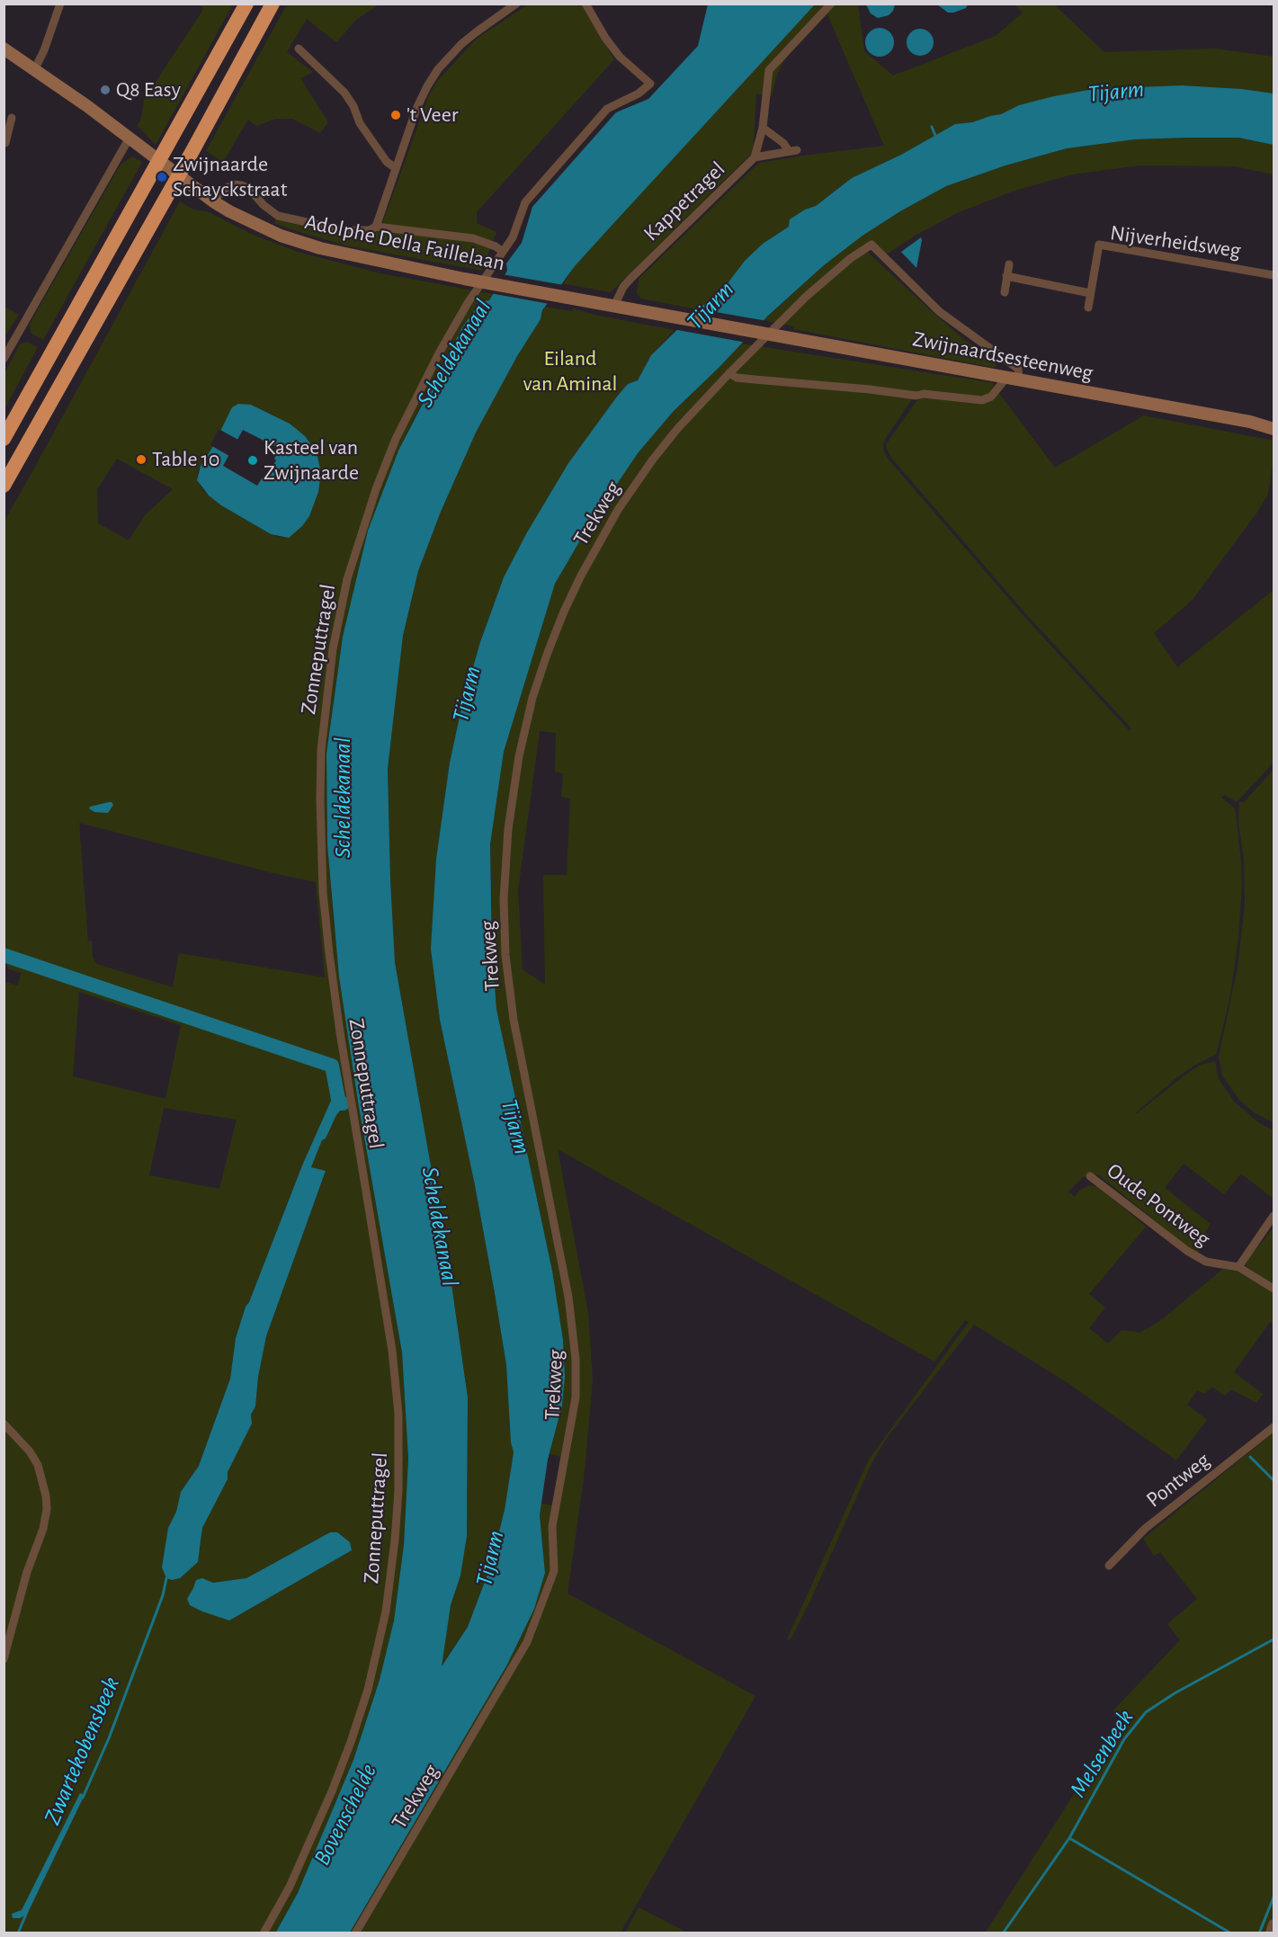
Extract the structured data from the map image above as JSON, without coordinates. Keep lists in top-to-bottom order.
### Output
{
  "streets": {
    "main road": ["Adolphe Della Faillelaan", "Zwijnaardsesteenweg"],
    "street": [
      "Kappetragel",
      "Nijverheidsweg",
      "Trekweg",
      "Zonneputtragel",
      "Oude Pontweg",
      "Pontweg"
    ]
  },
  "crossings": [
    ["Kappetragel", "Adolphe Della Faillelaan"],
    ["Adolphe Della Faillelaan", "Zwijnaardsesteenweg"],
    ["Zwijnaardsesteenweg", "Trekweg"]
  ],
  "water": [
    "Tijarm",
    "Scheldekanaal",
    "Zwartekobensbeek",
    "Melsenbeek",
    "Bovenschelde"
  ],
  "parks": ["Eiland van Aminal"],
  "places": [
    "Q8 Easy",
    "'t Veer",
    "Zwijnaarde Schayckstraat",
    "Table 10",
    "Kasteel van Zwijnaarde"
  ]
}
